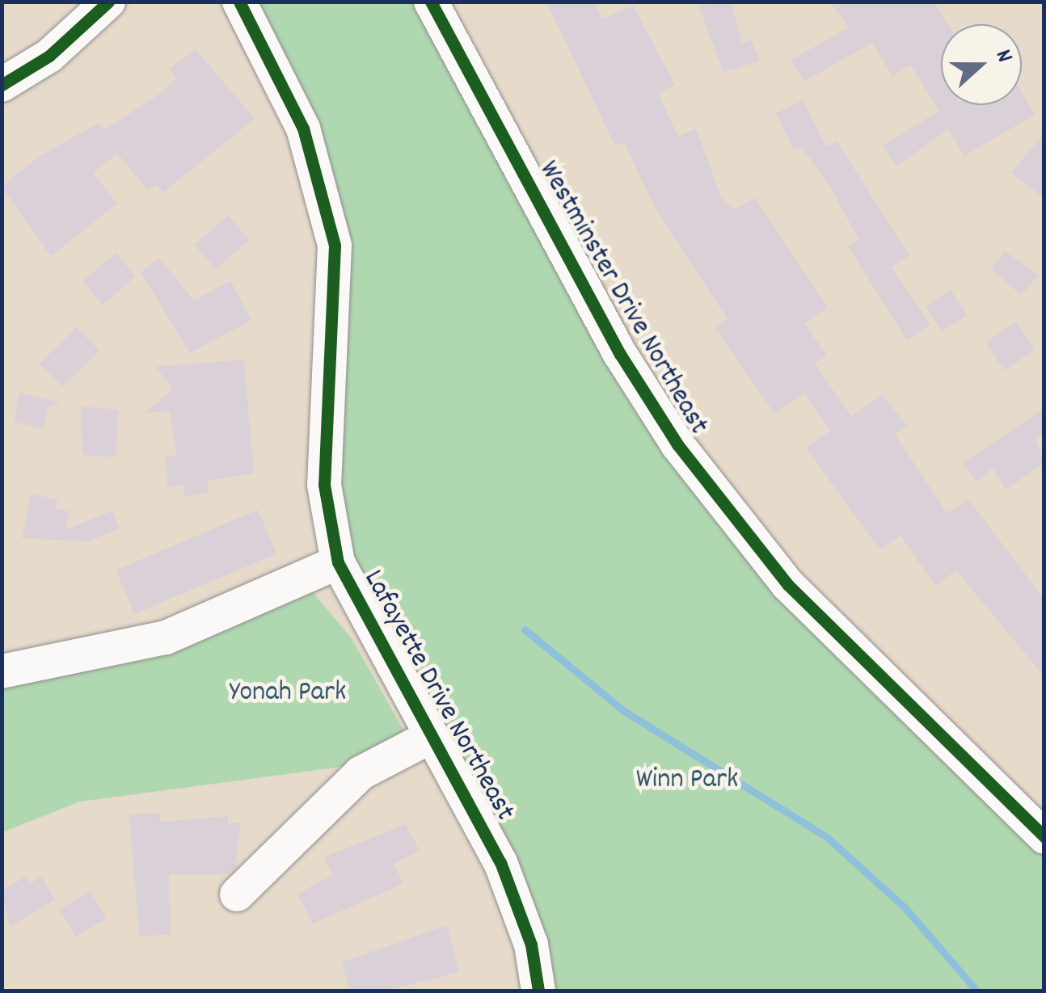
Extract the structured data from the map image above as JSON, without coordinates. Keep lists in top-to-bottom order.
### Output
{
  "streets": {
    "street": ["Westminster Drive Northeast", "Lafayette Drive Northeast"]
  },
  "parks": ["Yonah Park", "Winn Park"],
  "north": "right"
}
